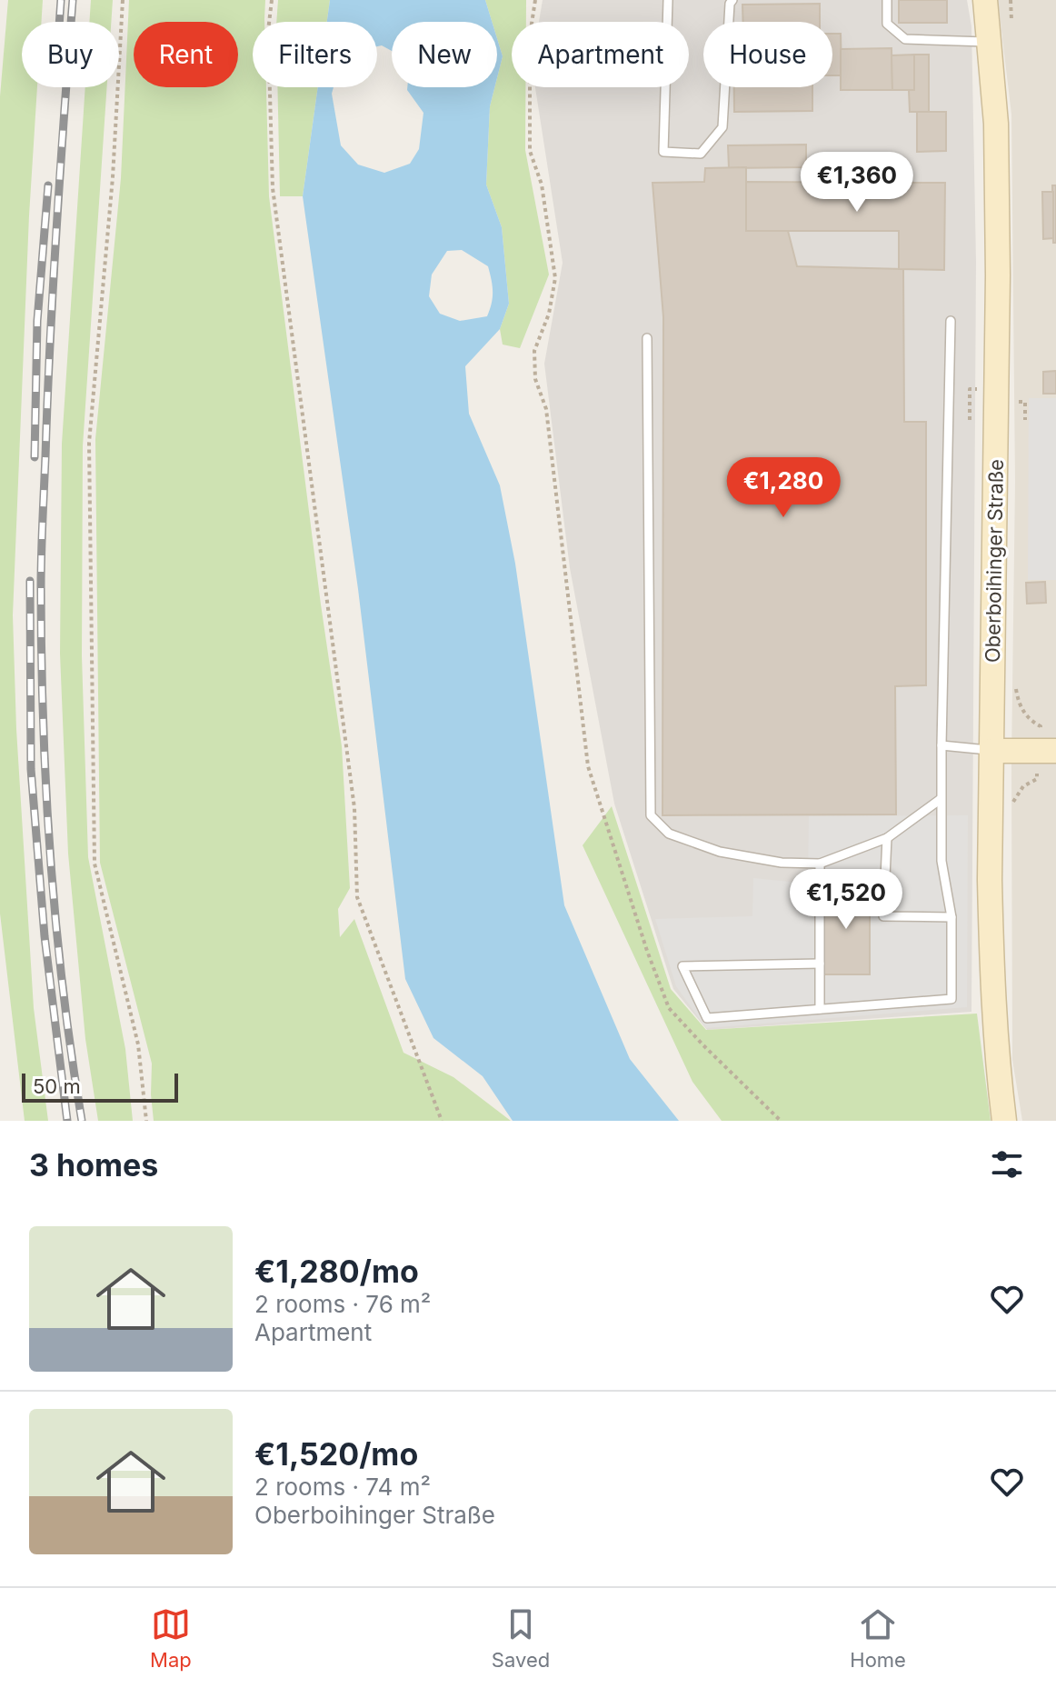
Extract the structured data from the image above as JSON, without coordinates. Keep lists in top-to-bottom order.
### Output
{
  "streets": {
    "main road": ["Oberboihinger Straße"]
  },
  "scale_bar": "50 m",
  "page": {
    "chip": [
      "Buy",
      "Rent",
      "Filters",
      "New",
      "Apartment",
      "House"
    ],
    "price": ["€1,360", "€1,280", "€1,520"],
    "scale": "50 m",
    "heading": "3 homes",
    "list": [
      {
        "name": "€1,280/mo",
        "note": "2 rooms · 76 m² · Apartment"
      },
      {
        "name": "€1,520/mo",
        "note": "2 rooms · 74 m² · Oberboihinger Straße"
      }
    ],
    "tabs": ["Map", "Saved", "Home"]
  }
}
